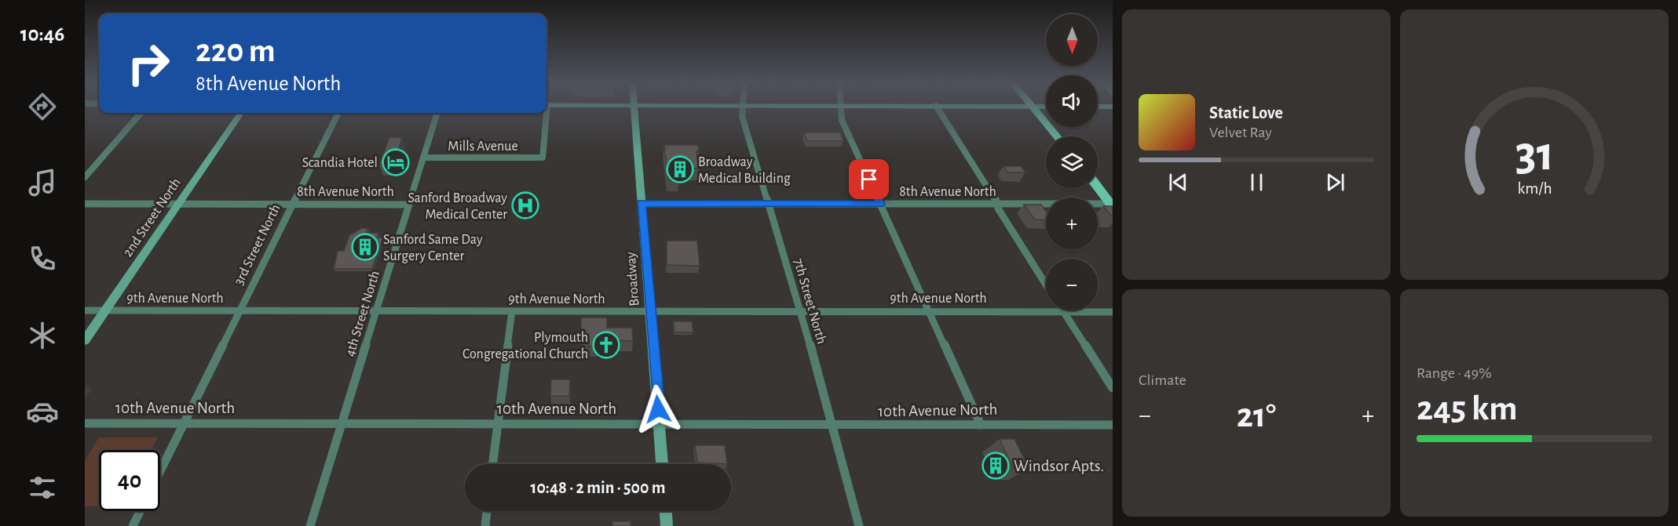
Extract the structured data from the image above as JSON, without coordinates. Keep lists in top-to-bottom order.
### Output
{
  "streets": {
    "street": [
      "Mills Avenue",
      "8th Avenue North",
      "2nd Street North",
      "3rd Street North",
      "Broadway",
      "9th Avenue North",
      "7th Street North",
      "4th Street North",
      "10th Avenue North"
    ]
  },
  "crossings": [
    ["Mills Avenue", "4th Street North"],
    ["8th Avenue North", "2nd Street North"],
    ["8th Avenue North", "3rd Street North"],
    ["8th Avenue North", "Broadway"],
    ["8th Avenue North", "7th Street North"],
    ["8th Avenue North", "4th Street North"],
    ["2nd Street North", "9th Avenue North"],
    ["3rd Street North", "9th Avenue North"],
    ["3rd Street North", "10th Avenue North"],
    ["Broadway", "9th Avenue North"],
    ["Broadway", "10th Avenue North"],
    ["9th Avenue North", "7th Street North"],
    ["9th Avenue North", "4th Street North"],
    ["7th Street North", "10th Avenue North"],
    ["4th Street North", "10th Avenue North"]
  ],
  "places": {
    "hotel": ["Scandia Hotel"],
    "building": ["Broadway Medical Building", "Sanford Same Day Surgery Center", "Windsor Apts."],
    "hospital": ["Sanford Broadway Medical Center"],
    "church": ["Plymouth Congregational Church"]
  },
  "north": "bottom",
  "page": {
    "tabs": "10:46",
    "map_buttons": ["+", "−"],
    "turn": ["220 m", "8th Avenue North"],
    "song": ["Static Love", "Velvet Ray"],
    "tile": [
      "Climate",
      ["Range · 49%", "245 km"]
    ],
    "heat": ["−", "21°", "+"],
    "limit": "40",
    "trip": "10:48 · 2 min · 500 m",
    "gauge": ["31", "km/h"]
  }
}
